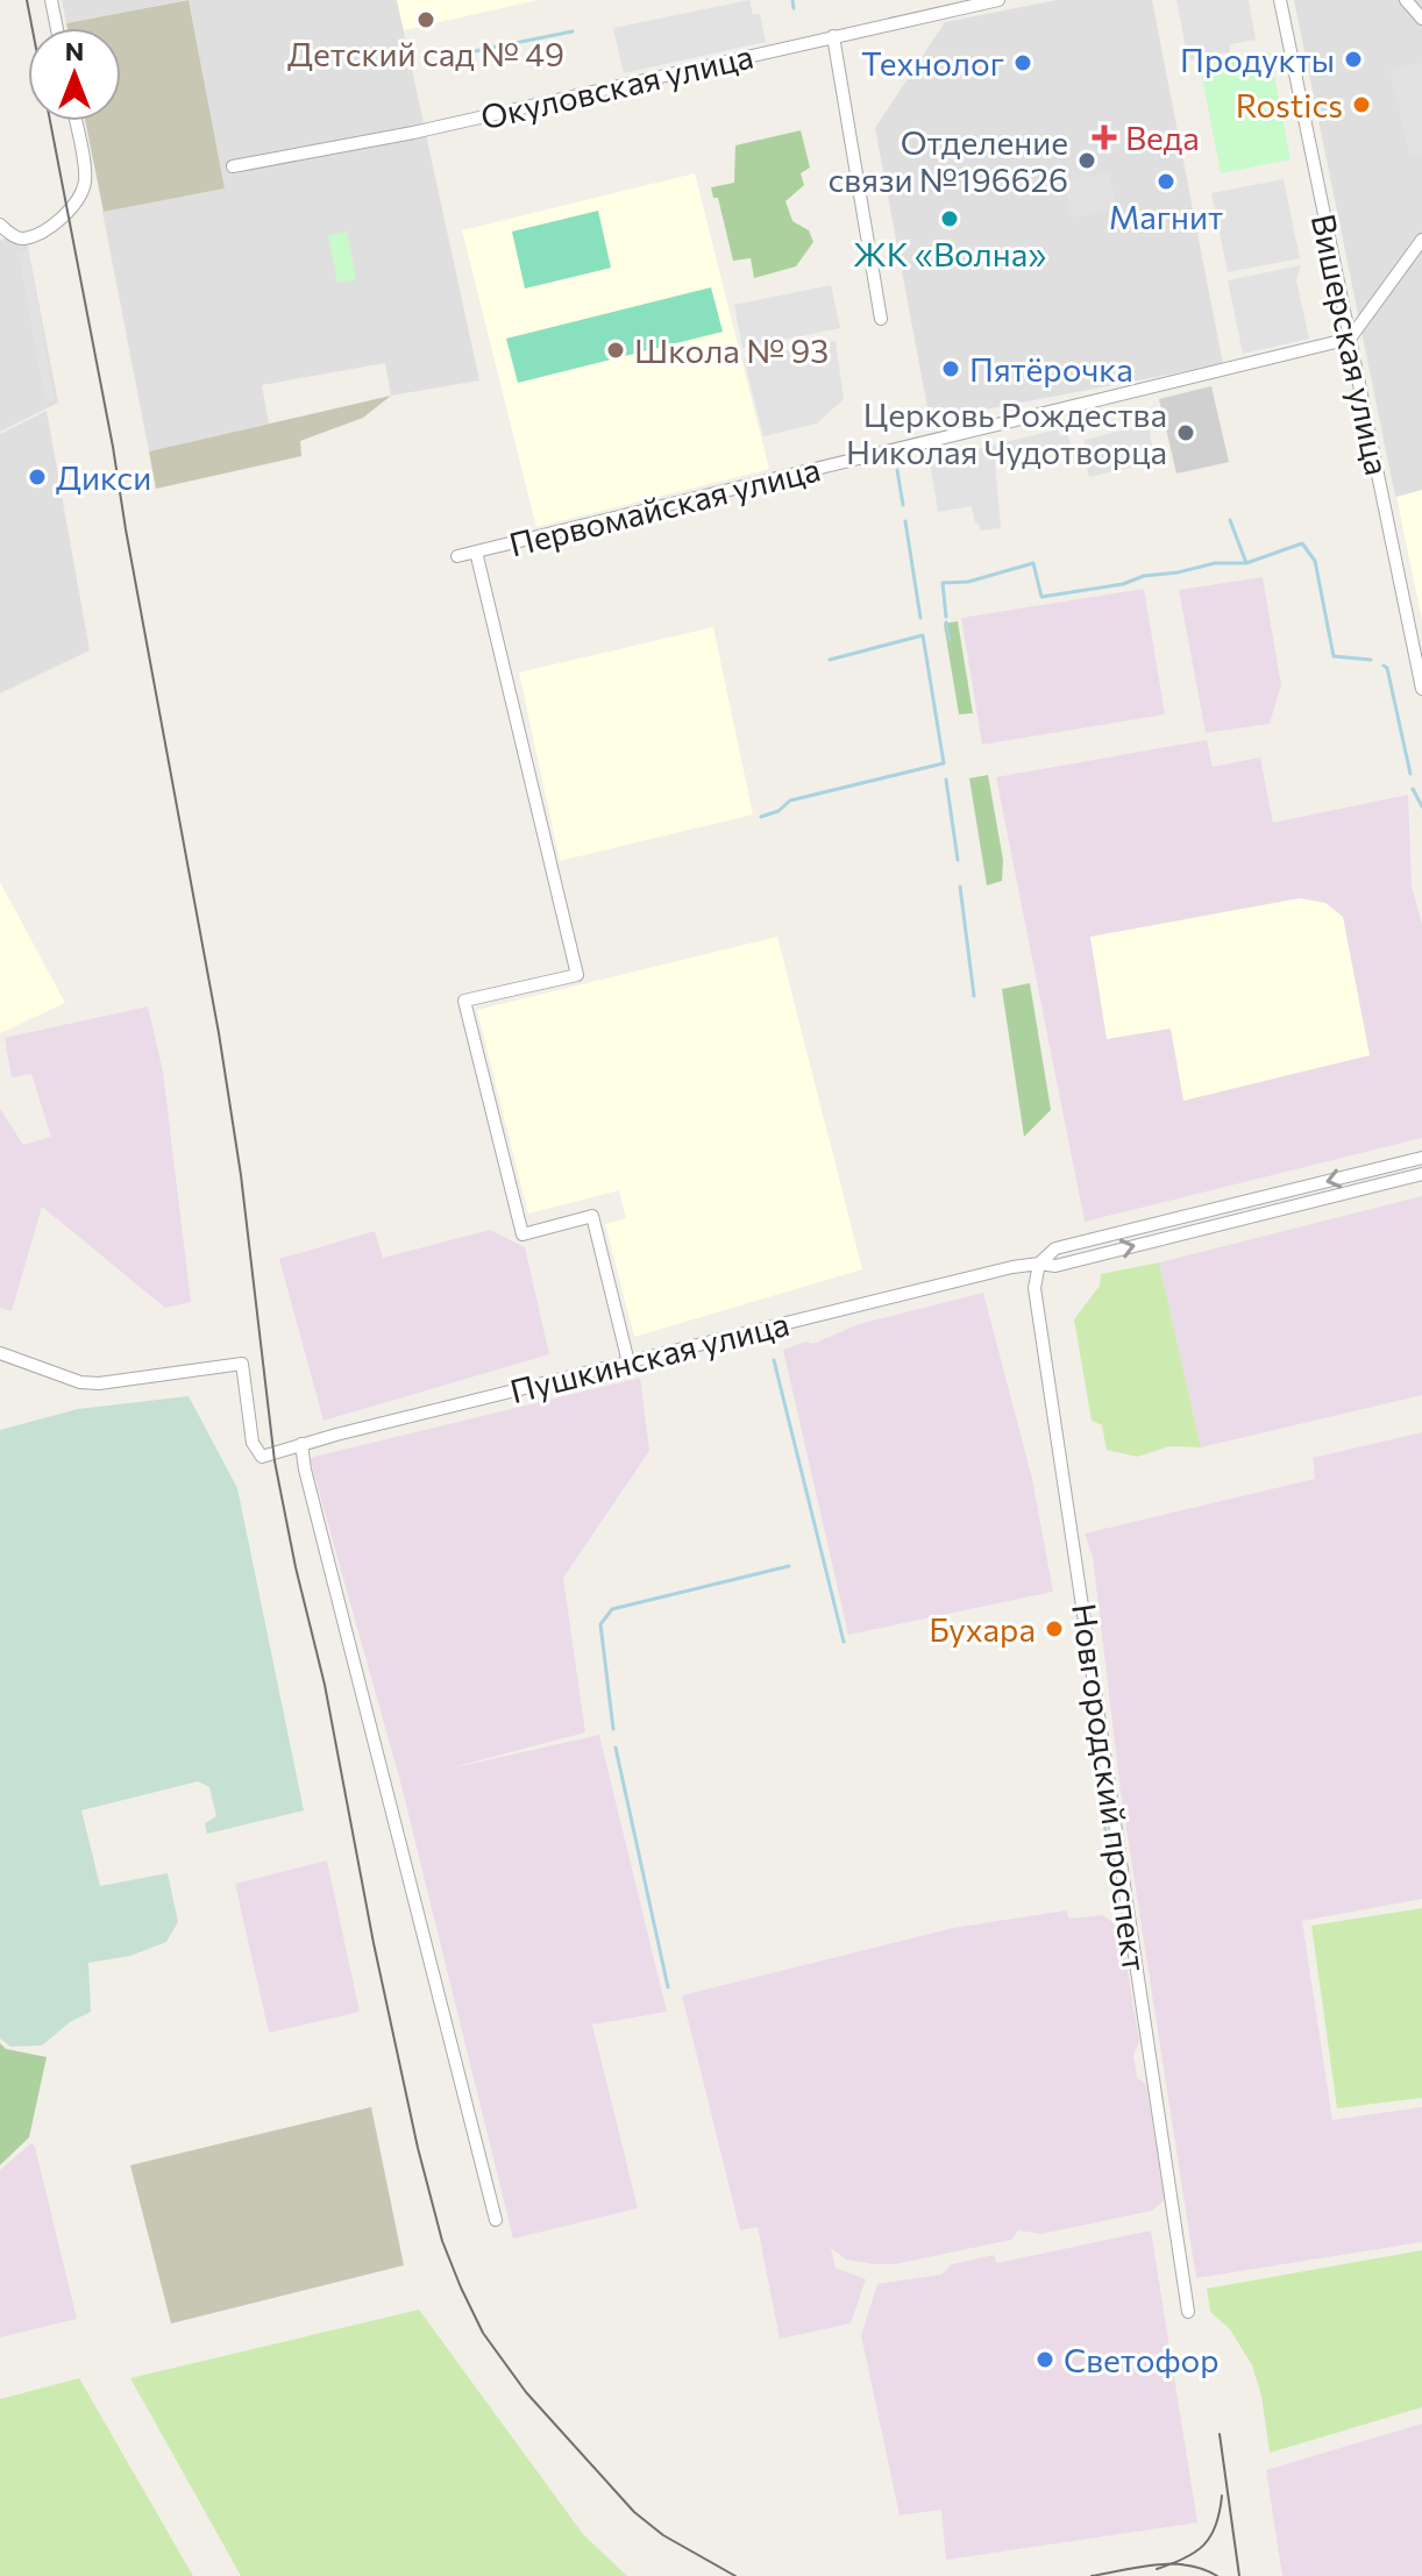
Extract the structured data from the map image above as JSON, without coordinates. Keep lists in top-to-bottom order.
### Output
{
  "streets": {
    "street": [
      "Окуловская улица",
      "Вишерская улица",
      "Первомайская улица",
      "Пушкинская улица",
      "Новгородский проспект"
    ]
  },
  "crossings": [
    ["Вишерская улица", "Первомайская улица"],
    ["Пушкинская улица", "Новгородский проспект"]
  ],
  "places": {
    "other": [
      "Детский сад № 49",
      "Продукты",
      "Технолог",
      "Rostics",
      "Отделение связи №196626",
      "Магнит",
      "ЖК «Волна»",
      "Школа № 93",
      "Пятёрочка",
      "Церковь Рождества Николая Чудотворца",
      "Дикси",
      "Бухара",
      "Светофор"
    ],
    "health": ["Веда"]
  },
  "north": "top"
}
